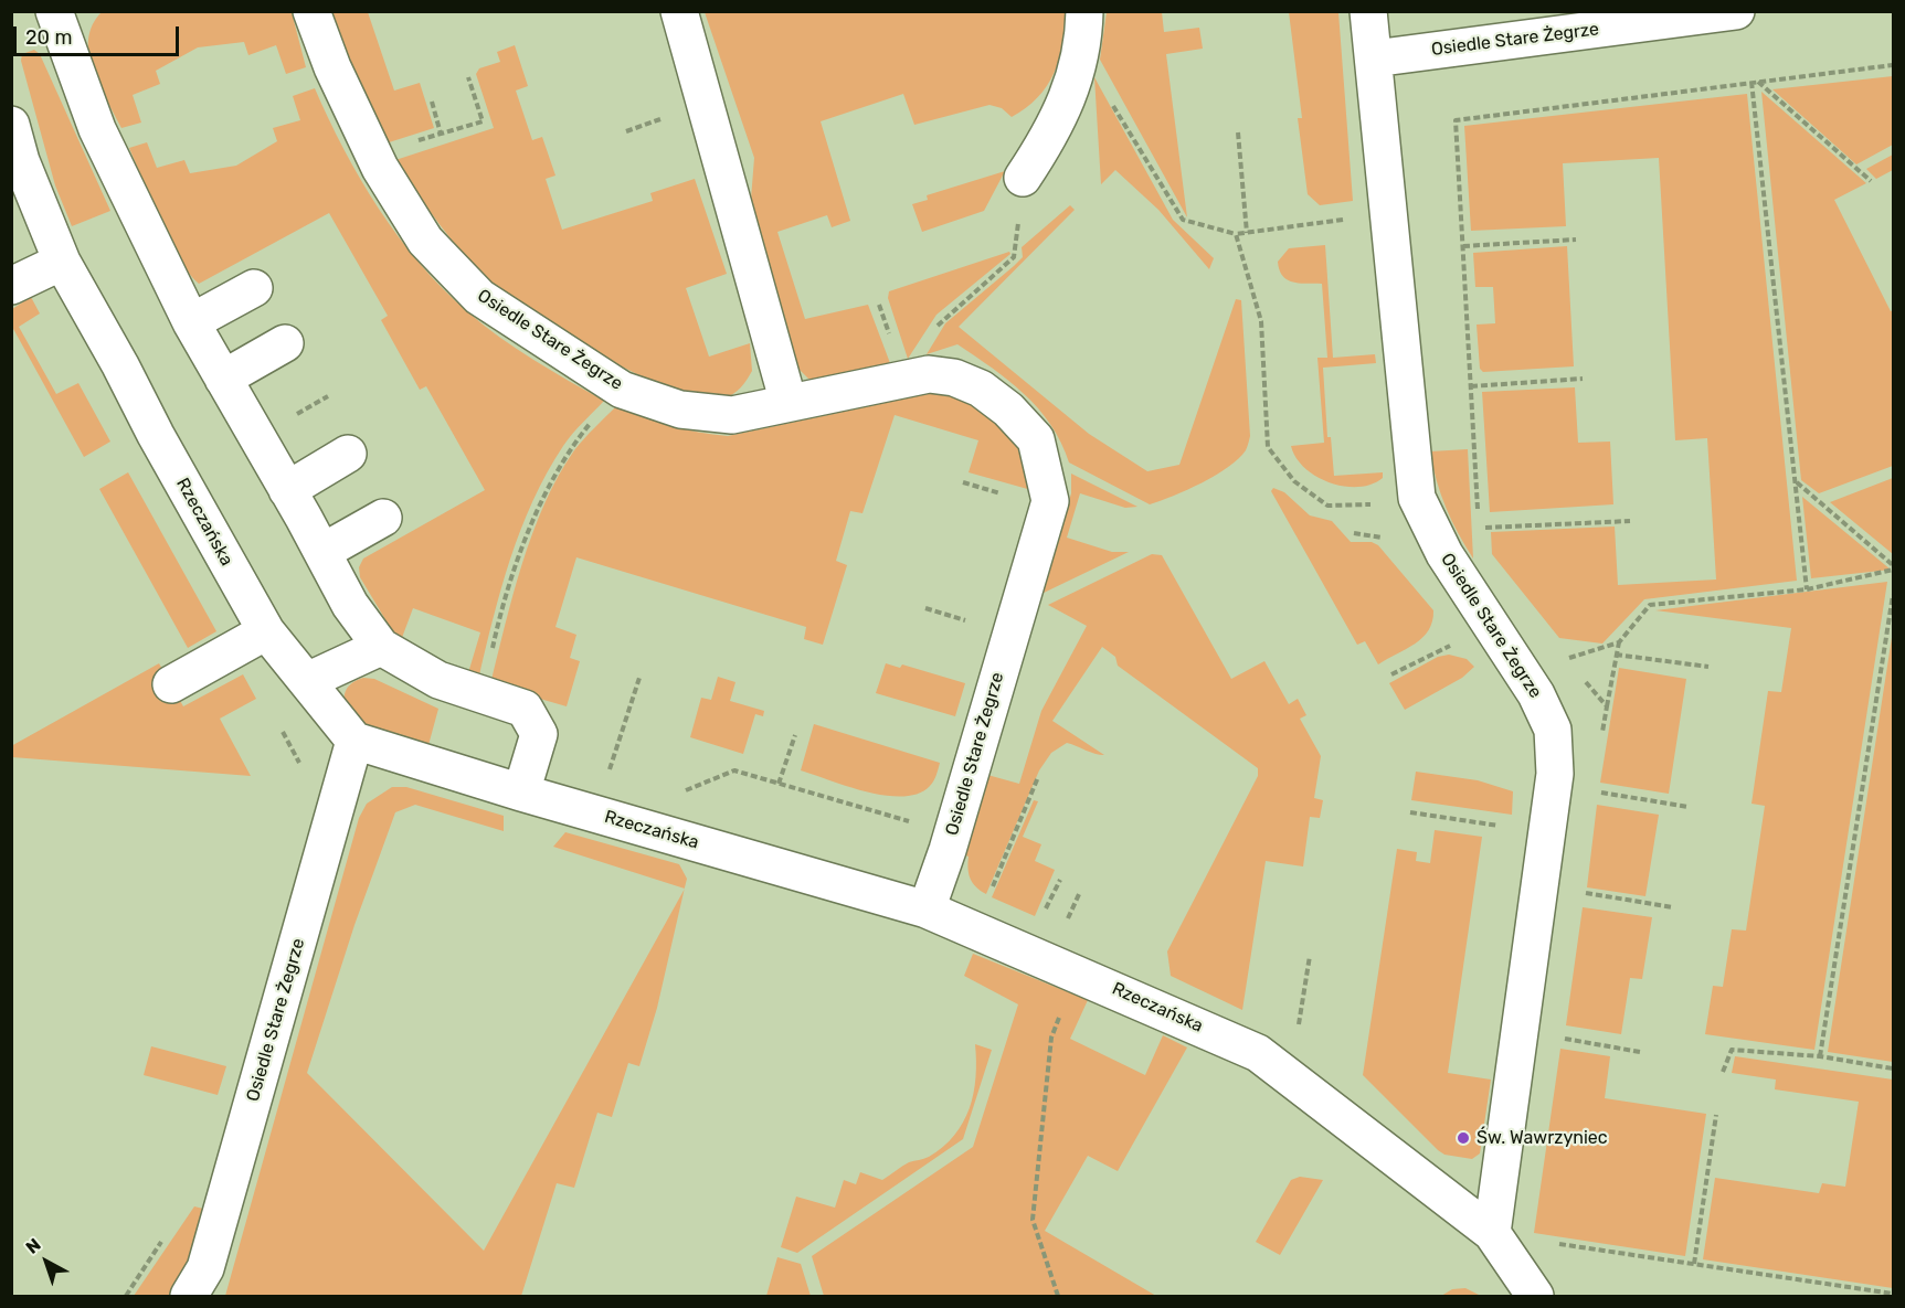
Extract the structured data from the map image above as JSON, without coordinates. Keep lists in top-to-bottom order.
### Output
{
  "streets": {
    "street": ["Osiedle Stare Żegrze", "Rzeczańska"]
  },
  "crossings": [
    ["Osiedle Stare Żegrze", "Rzeczańska"]
  ],
  "places": ["Św. Wawrzyniec"],
  "scale_bar": "20 m",
  "north": "top left"
}
